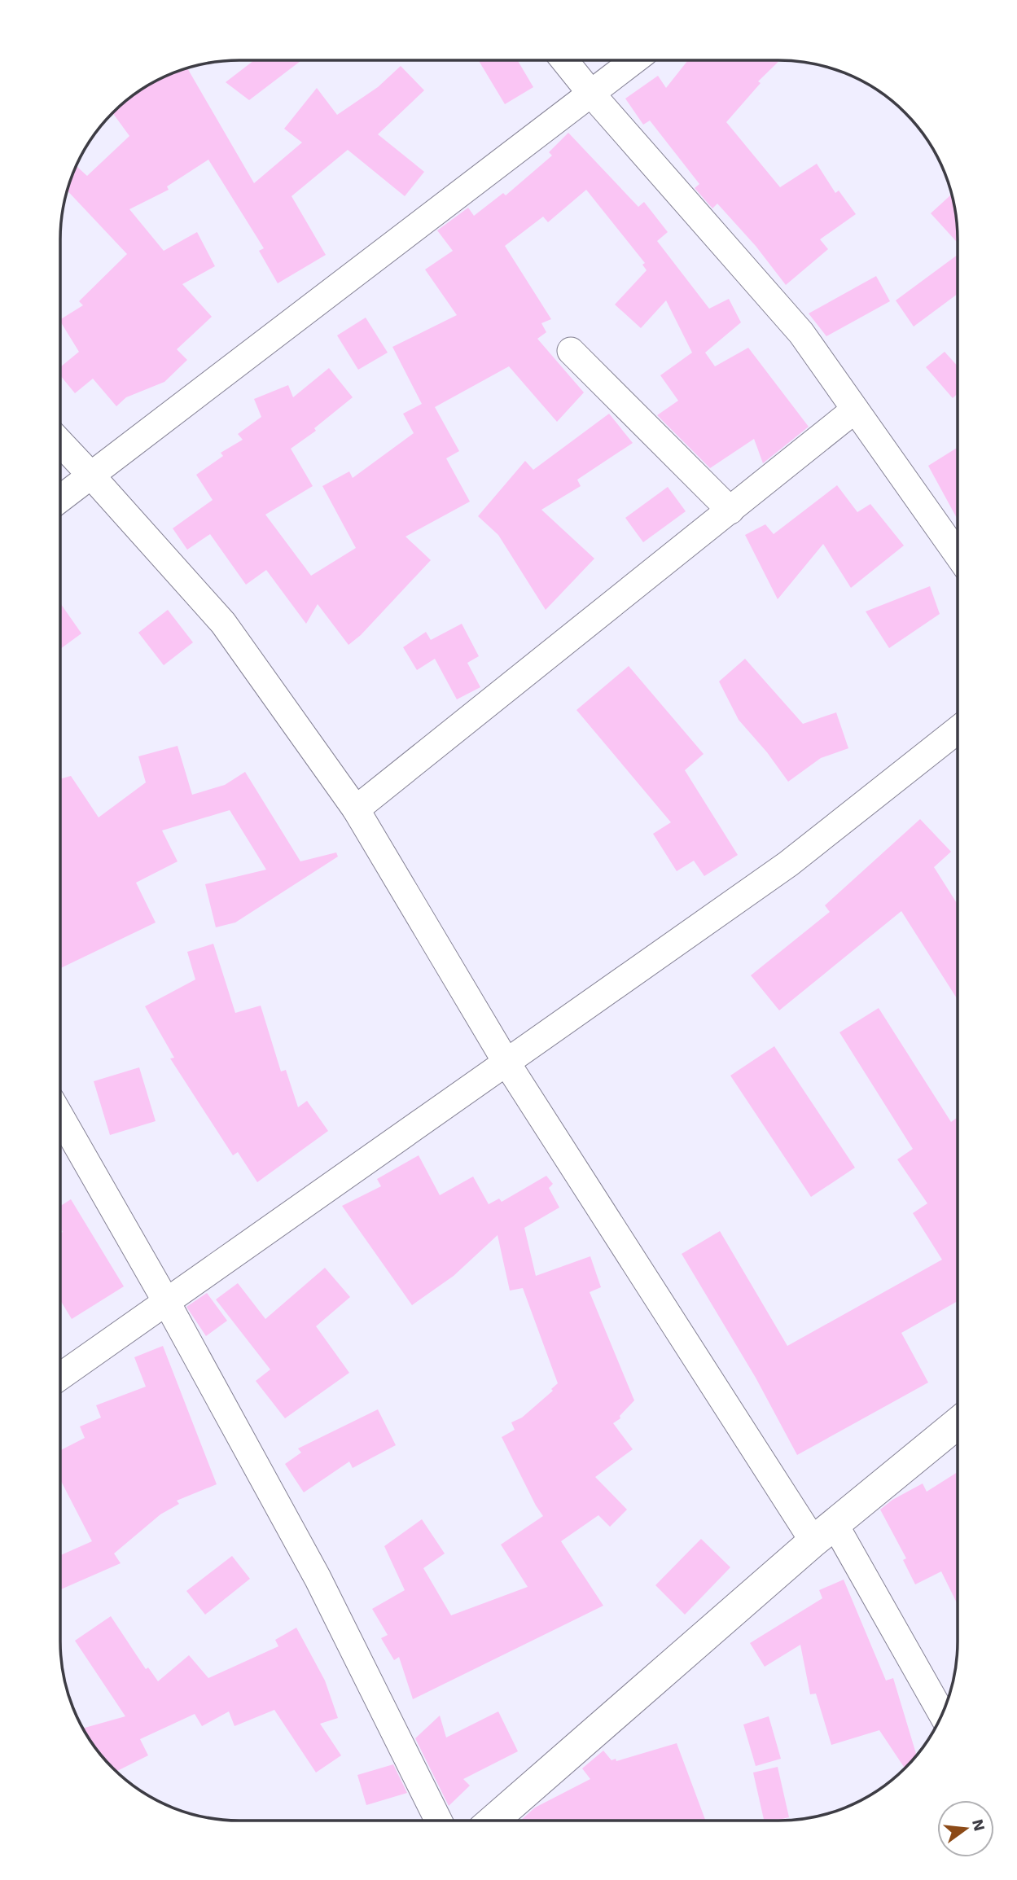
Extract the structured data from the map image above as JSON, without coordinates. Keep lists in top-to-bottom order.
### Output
{
  "north": "right"
}
